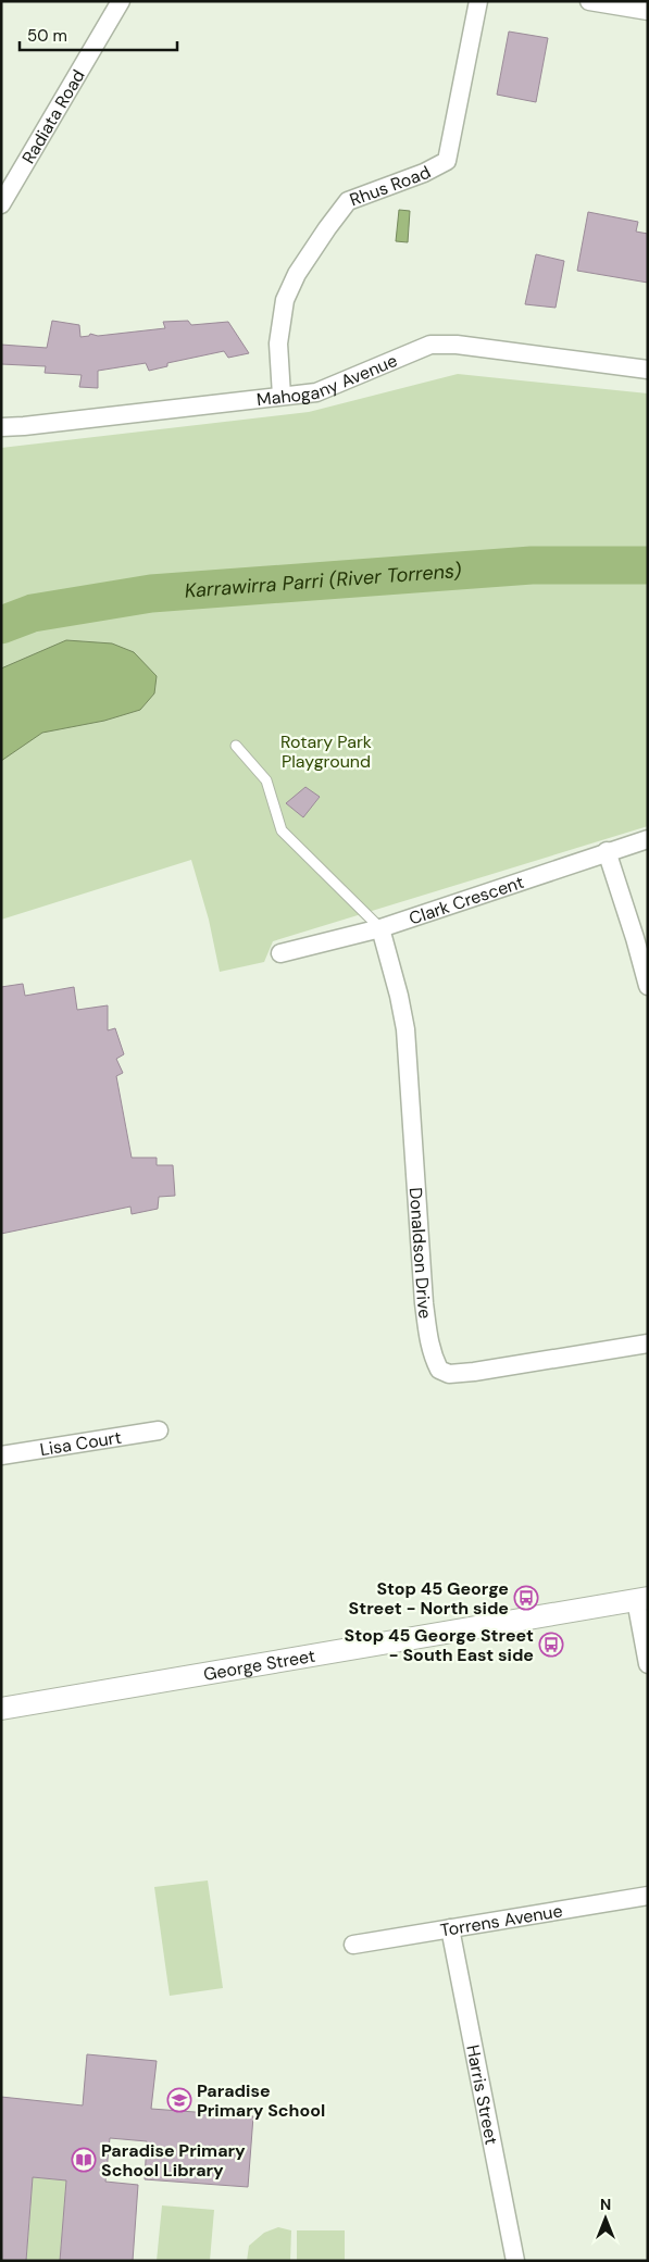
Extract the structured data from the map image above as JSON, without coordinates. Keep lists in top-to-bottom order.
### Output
{
  "streets": {
    "street": [
      "Radiata Road",
      "Rhus Road",
      "Mahogany Avenue",
      "Clark Crescent",
      "Donaldson Drive",
      "Lisa Court",
      "George Street",
      "Torrens Avenue",
      "Harris Street"
    ]
  },
  "crossings": [
    ["Rhus Road", "Mahogany Avenue"],
    ["Clark Crescent", "Donaldson Drive"],
    ["Torrens Avenue", "Harris Street"]
  ],
  "water": ["Karrawirra Parri (River Torrens)"],
  "parks": ["Rotary Park Playground"],
  "places": {
    "bus stop": ["Stop 45 George Street - North side", "Stop 45 George Street - South East side"],
    "school or university": ["Paradise Primary School"],
    "library": ["Paradise Primary School Library"]
  },
  "scale_bar": "50 m",
  "north": "top"
}
